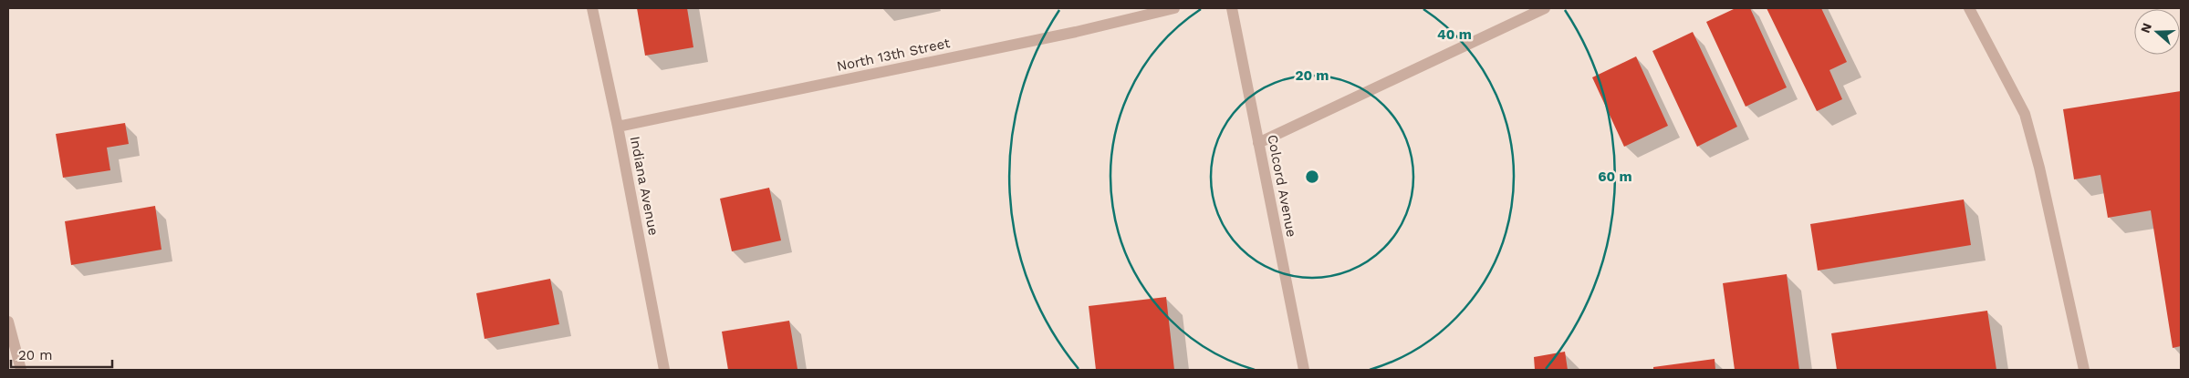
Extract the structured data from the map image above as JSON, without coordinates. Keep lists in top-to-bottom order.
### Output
{
  "streets": {
    "street": ["North 13th Street", "Indiana Avenue", "Colcord Avenue"]
  },
  "crossings": [
    ["North 13th Street", "Indiana Avenue"]
  ],
  "scale_bar": "20 m",
  "north": "left",
  "rings": ["40 m", "20 m", "60 m"]
}
